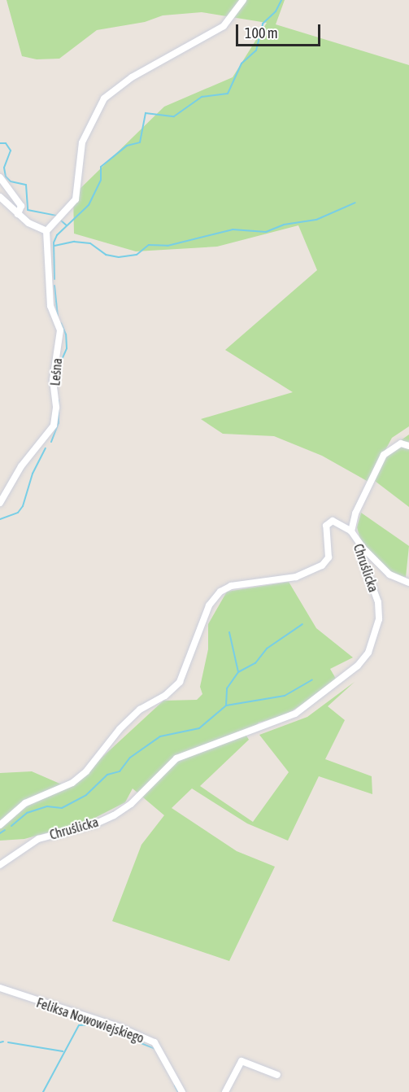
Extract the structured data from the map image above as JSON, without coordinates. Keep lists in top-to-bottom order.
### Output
{
  "streets": {
    "street": ["Leśna", "Chruślicka", "Feliksa Nowowiejskiego"]
  },
  "scale_bar": "100 m"
}
